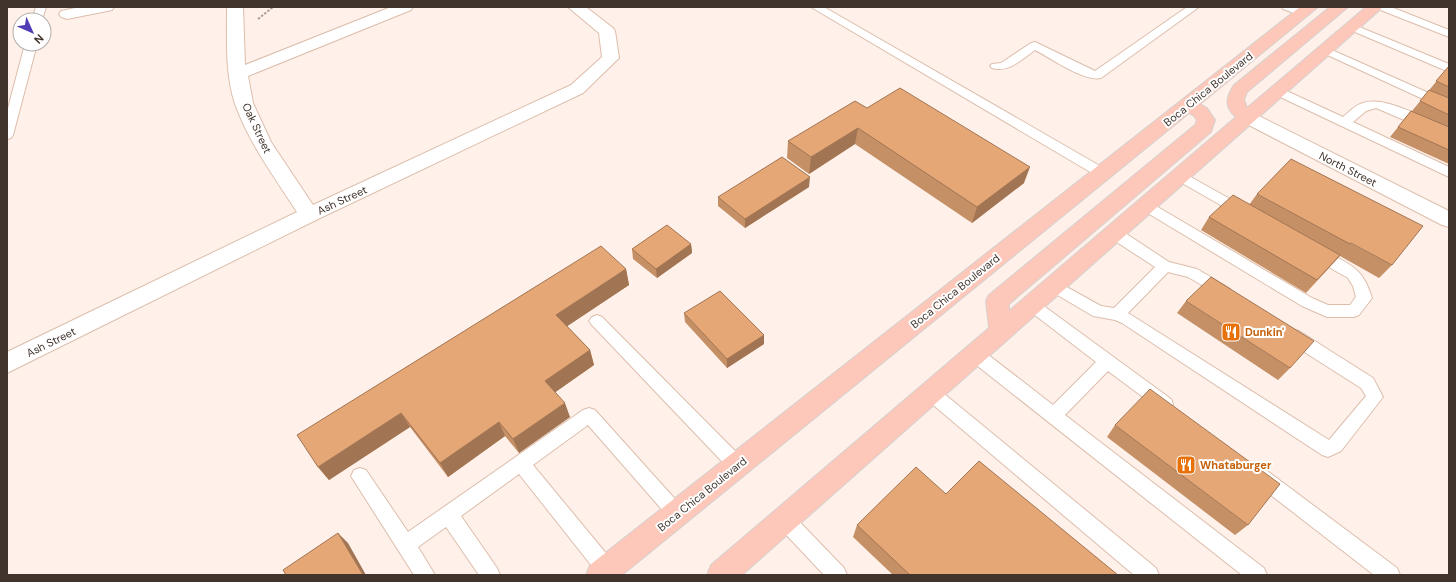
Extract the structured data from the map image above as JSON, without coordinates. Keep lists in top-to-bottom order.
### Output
{
  "streets": {
    "main road": ["Boca Chica Boulevard"],
    "street": ["Oak Street", "North Street", "Ash Street"]
  },
  "crossings": [
    ["Oak Street", "Ash Street"]
  ],
  "places": {
    "restaurant": ["Dunkin'", "Whataburger"]
  },
  "north": "bottom right"
}
